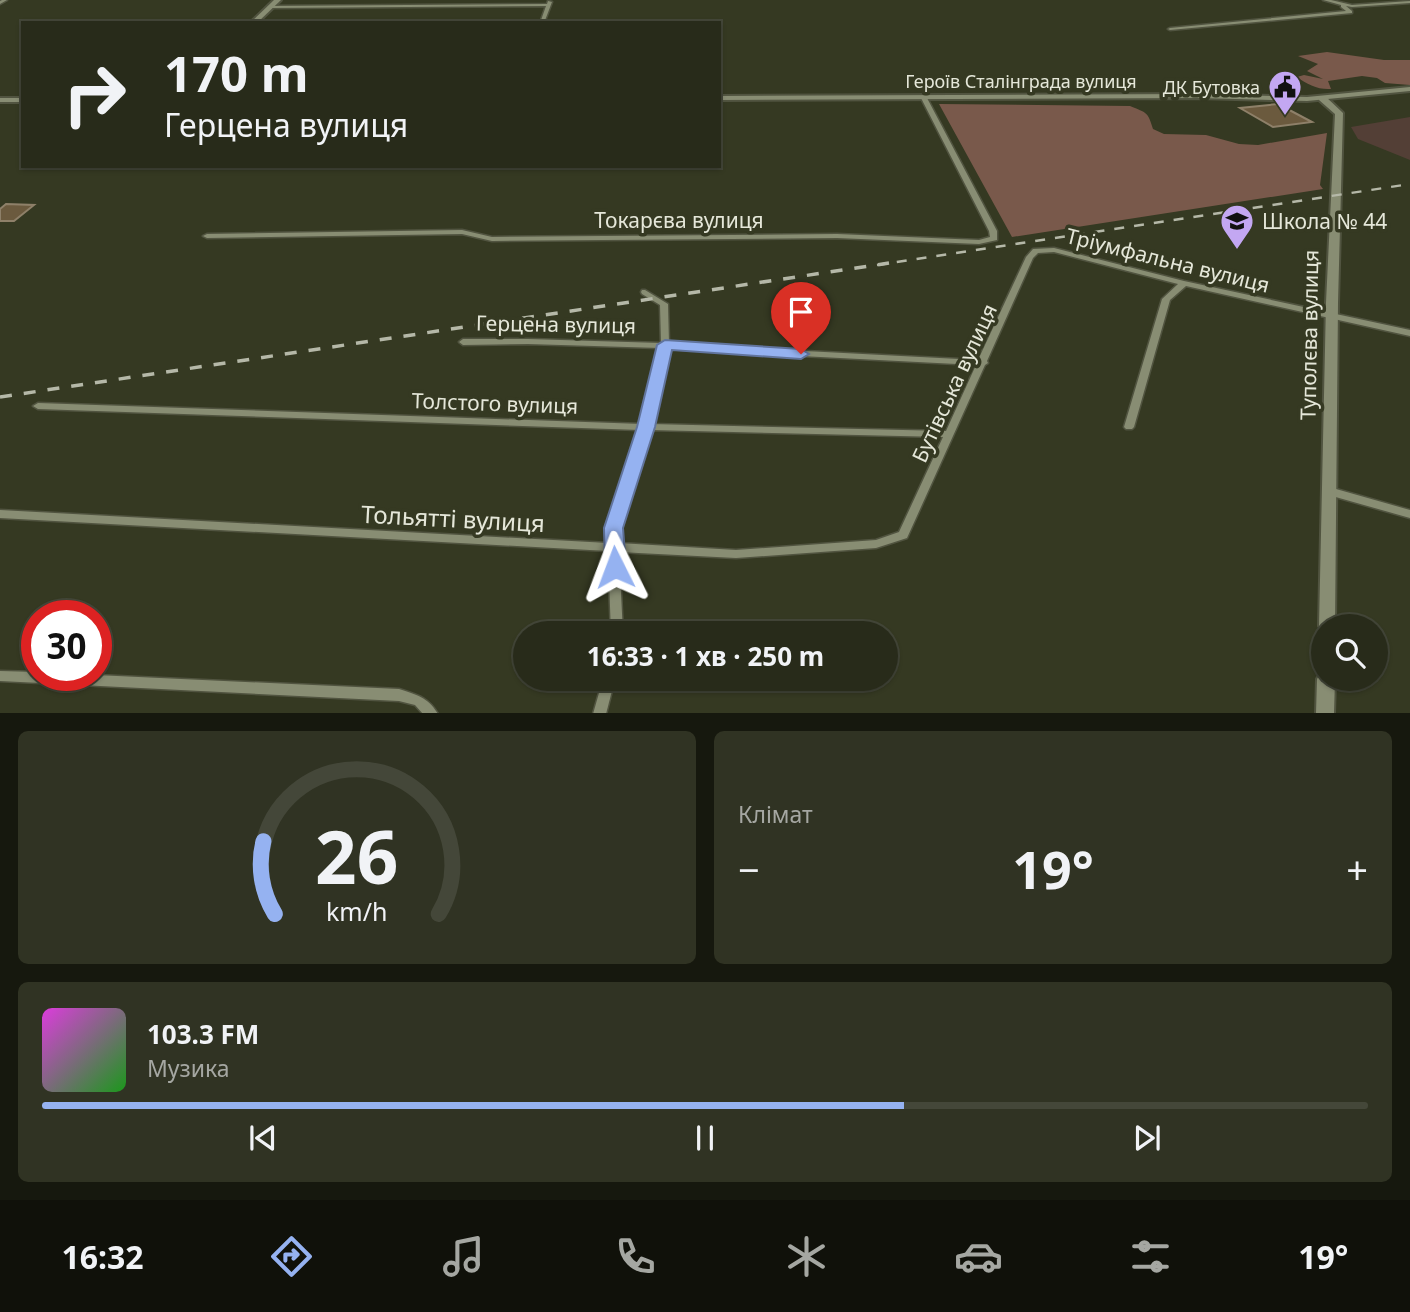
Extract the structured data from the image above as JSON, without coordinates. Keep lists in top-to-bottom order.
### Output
{
  "streets": {
    "street": [
      "Героїв Сталінграда вулиця",
      "Токарєва вулиця",
      "Тріумфальна вулиця",
      "Герцена вулиця",
      "Туполєва вулиця",
      "Бутівська вулиця",
      "Толстого вулиця",
      "Тольятті вулиця"
    ]
  },
  "crossings": [
    ["Героїв Сталінграда вулиця", "Токарєва вулиця"],
    ["Героїв Сталінграда вулиця", "Туполєва вулиця"],
    ["Тріумфальна вулиця", "Туполєва вулиця"],
    ["Тріумфальна вулиця", "Бутівська вулиця"],
    ["Герцена вулиця", "Бутівська вулиця"],
    ["Бутівська вулиця", "Толстого вулиця"],
    ["Бутівська вулиця", "Тольятті вулиця"]
  ],
  "places": {
    "public building": ["ДК Бутовка"],
    "school or university": ["Школа № 44"]
  },
  "page": {
    "turn": ["170 m", "Герцена вулиця"],
    "limit": "30",
    "trip": "16:33 · 1 хв · 250 m",
    "tile": "Клімат",
    "heat": ["−", "19°", "+"],
    "song": ["103.3 FM", "Музика"],
    "tabs": ["16:32", "19°"],
    "gauge": ["26", "km/h"]
  }
}
